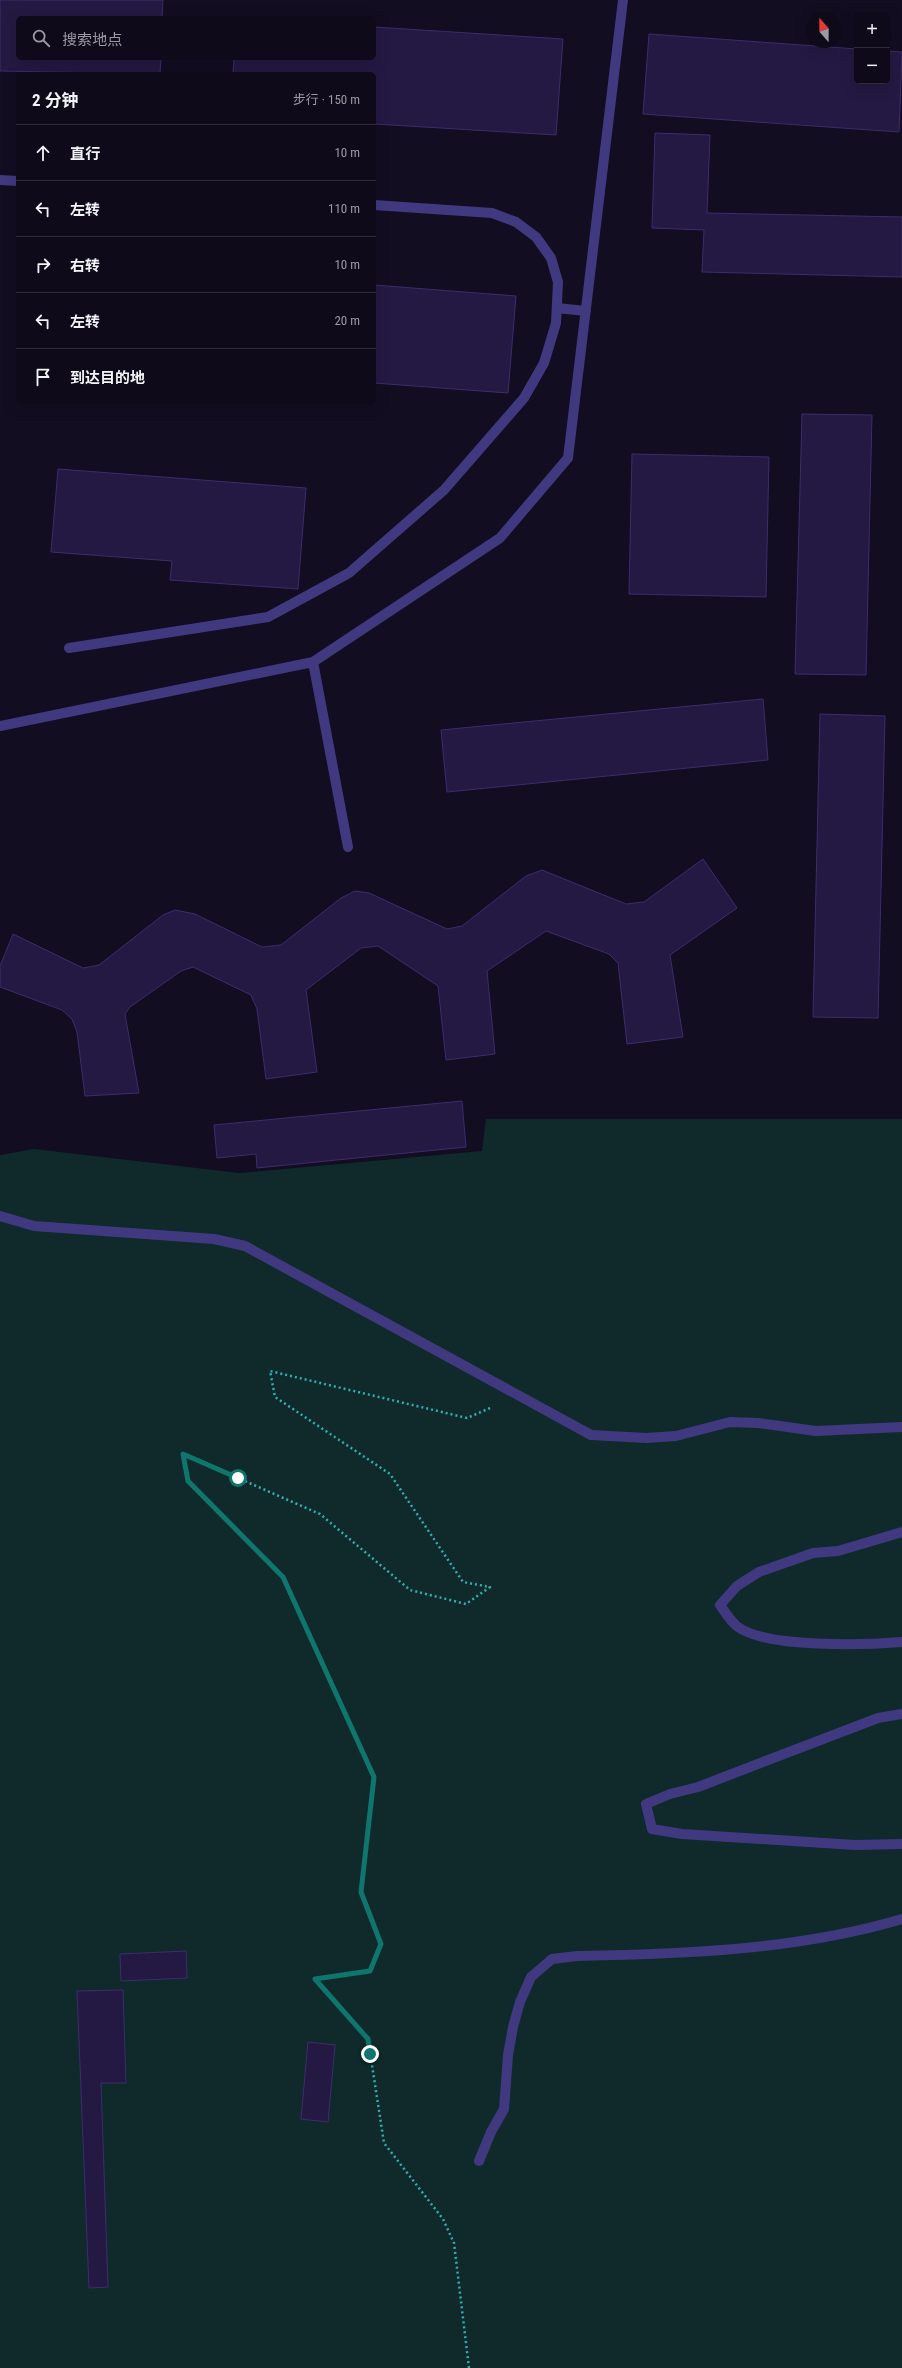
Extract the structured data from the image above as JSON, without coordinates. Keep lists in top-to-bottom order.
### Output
{
  "north": "top",
  "page": {
    "map_buttons": ["+", "−"],
    "search": "搜索地点",
    "heading": ["2 分钟", "步行 · 150 m"],
    "list": [
      ["直行", "10 m"],
      ["左转", "110 m"],
      ["右转", "10 m"],
      ["左转", "20 m"],
      "到达目的地"
    ]
  }
}
